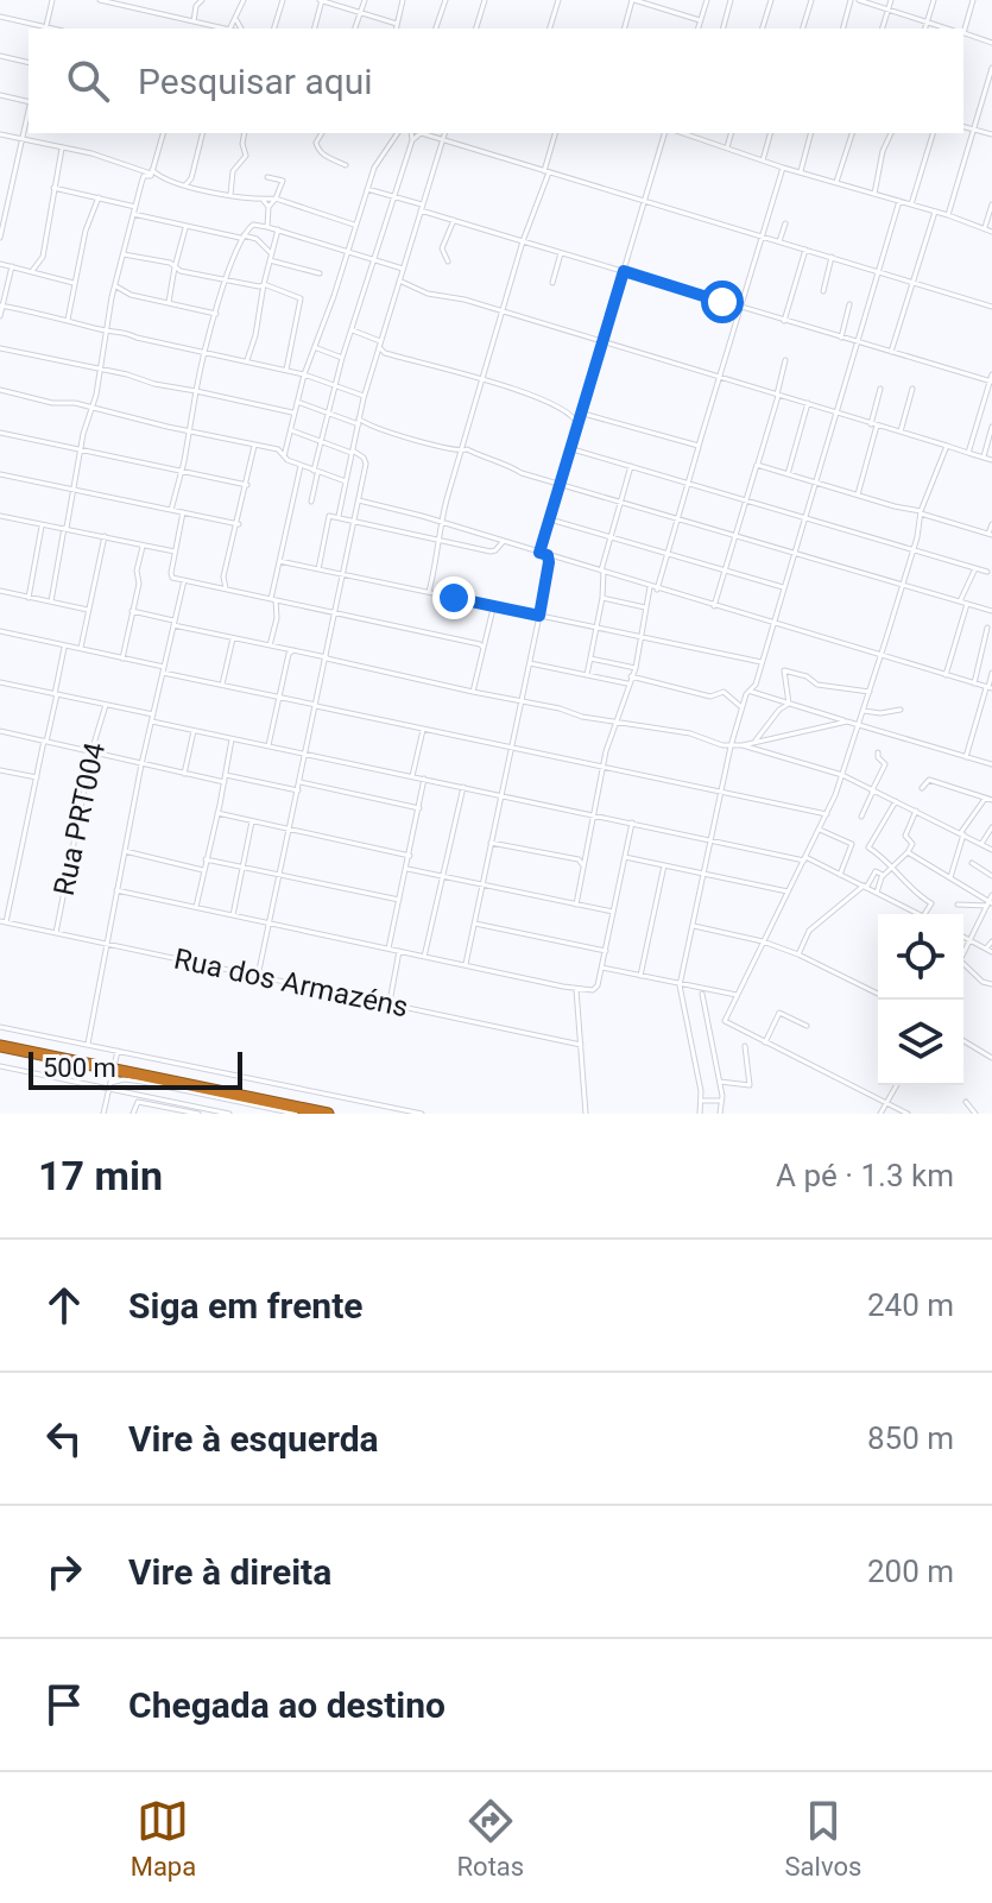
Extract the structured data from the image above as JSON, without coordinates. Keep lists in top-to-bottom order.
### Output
{
  "streets": {
    "street": ["Rua PRT004", "Rua dos Armazéns"]
  },
  "crossings": [
    ["Rua PRT004", "Rua dos Armazéns"]
  ],
  "scale_bar": "500 m",
  "page": {
    "search": "Pesquisar aqui",
    "scale": "500 m",
    "heading": ["17 min", "A pé · 1.3 km"],
    "list": [
      ["Siga em frente", "240 m"],
      ["Vire à esquerda", "850 m"],
      ["Vire à direita", "200 m"],
      "Chegada ao destino"
    ],
    "nav": ["Mapa", "Rotas", "Salvos"]
  }
}
